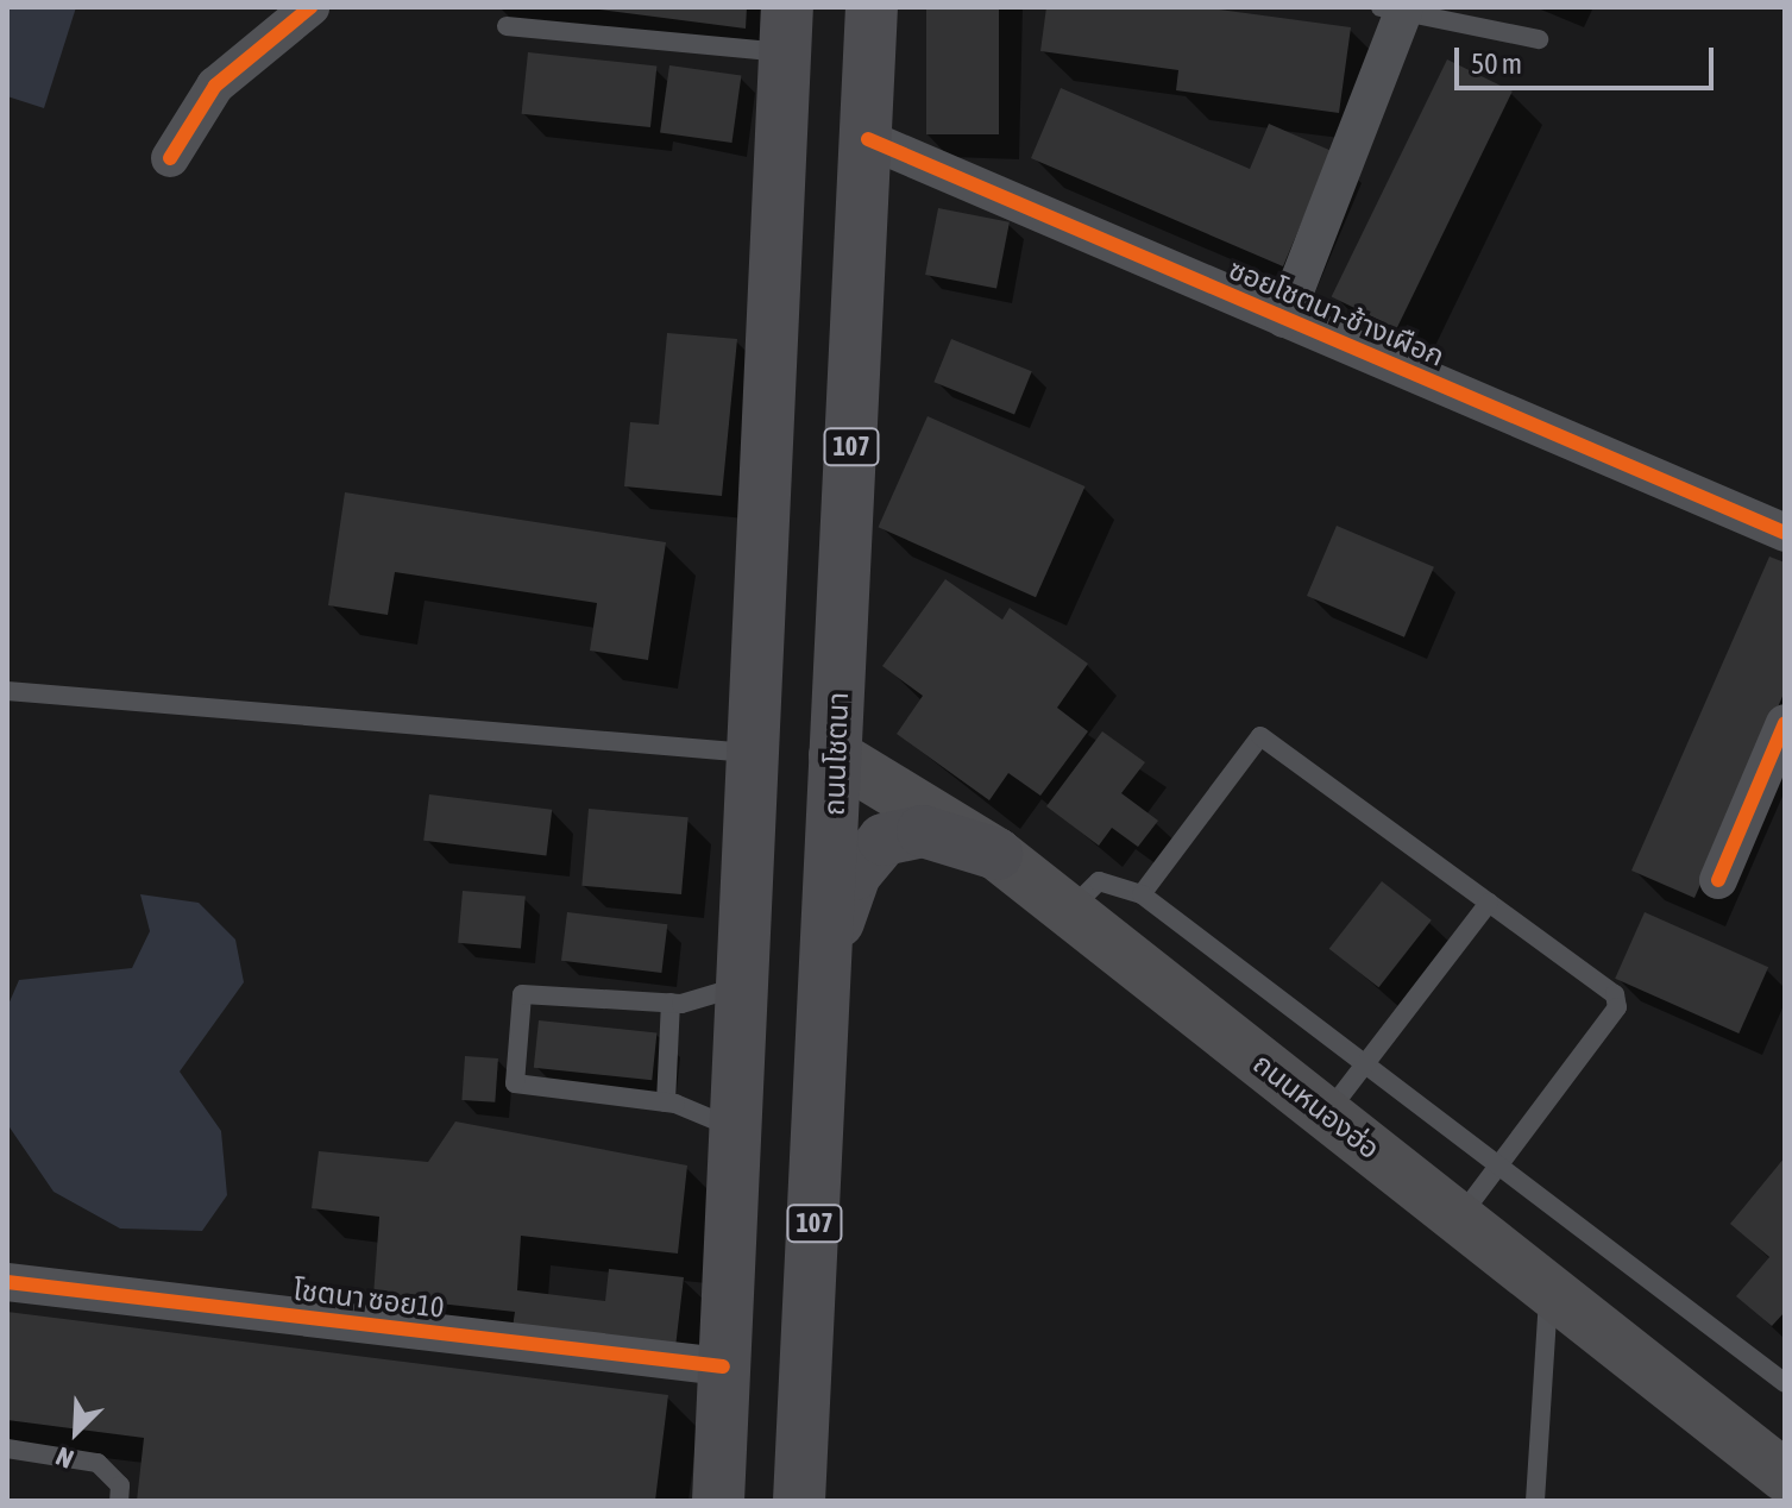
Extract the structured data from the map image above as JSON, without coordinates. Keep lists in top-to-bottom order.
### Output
{
  "streets": {
    "main road": ["107", "ถนนโชตนา", "ถนนหนองฮ่อ"],
    "street": ["ซอยโชตนา-ช้างเผือก", "โชตนา ซอย10"]
  },
  "crossings": [
    ["ซอยโชตนา-ช้างเผือก", "ถนนโชตนา"],
    ["ถนนโชตนา", "ถนนหนองฮ่อ"]
  ],
  "scale_bar": "50 m",
  "north": "bottom left"
}
